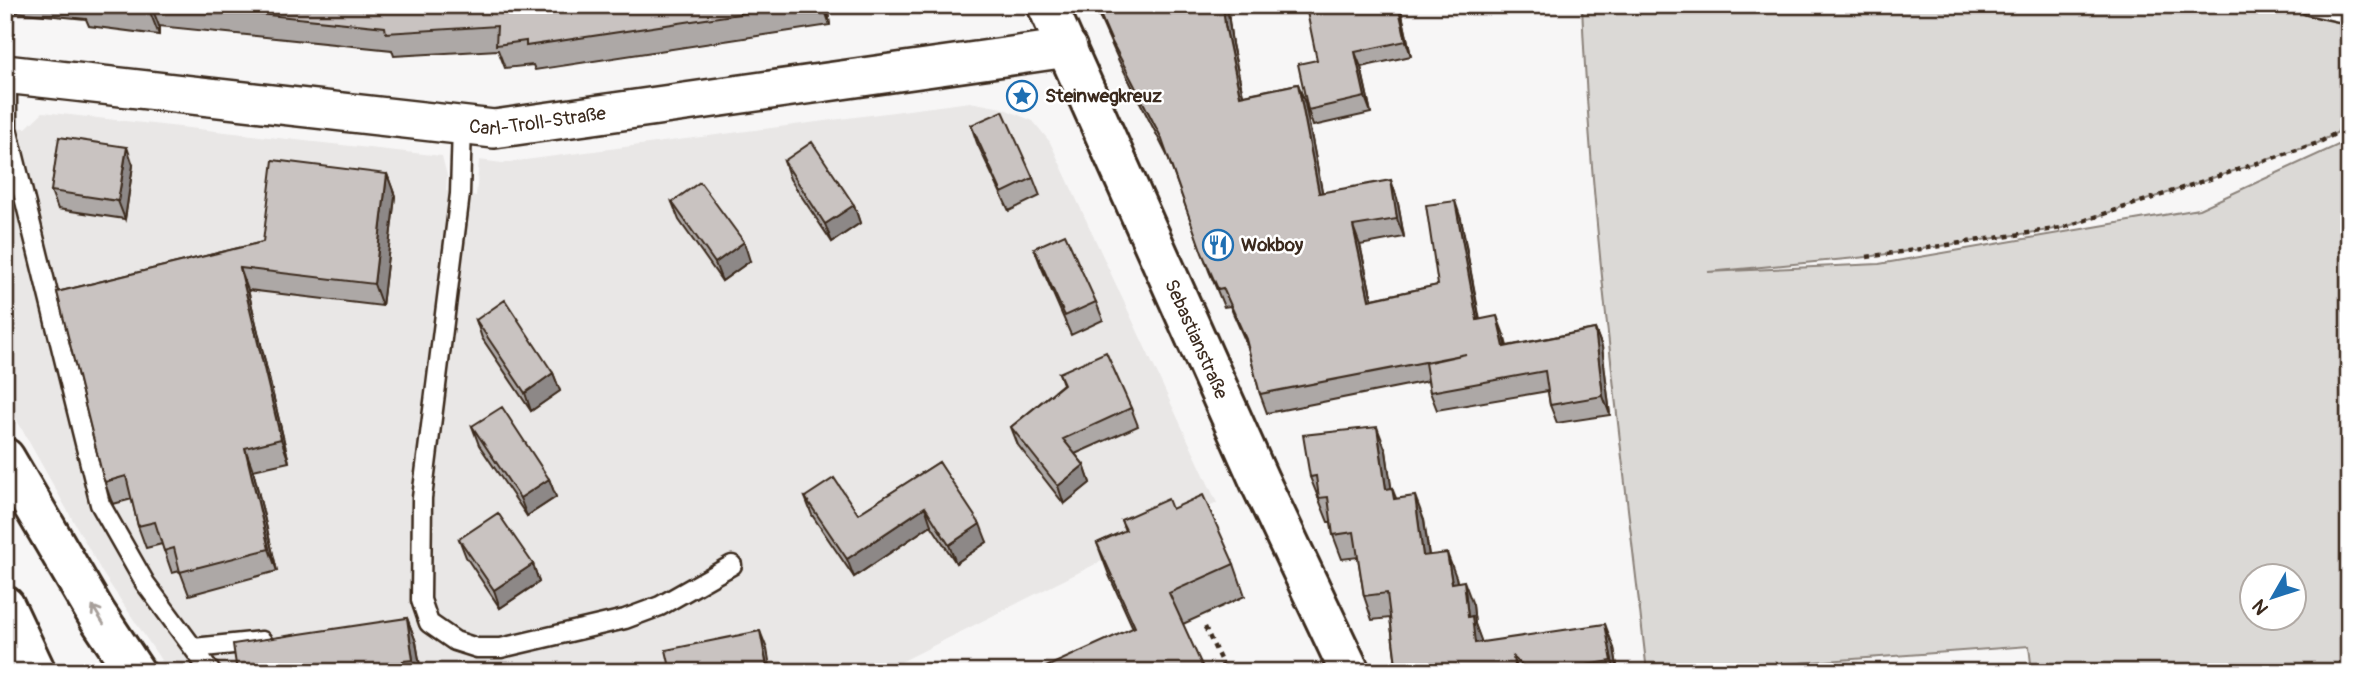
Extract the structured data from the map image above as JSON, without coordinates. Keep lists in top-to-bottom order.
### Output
{
  "streets": {
    "main road": ["Sebastianstraße"],
    "street": ["Carl-Troll-Straße"]
  },
  "crossings": [
    ["Carl-Troll-Straße", "Sebastianstraße"]
  ],
  "places": {
    "place": ["Steinwegkreuz"],
    "restaurant": ["Wokboy"]
  },
  "north": "bottom left"
}
